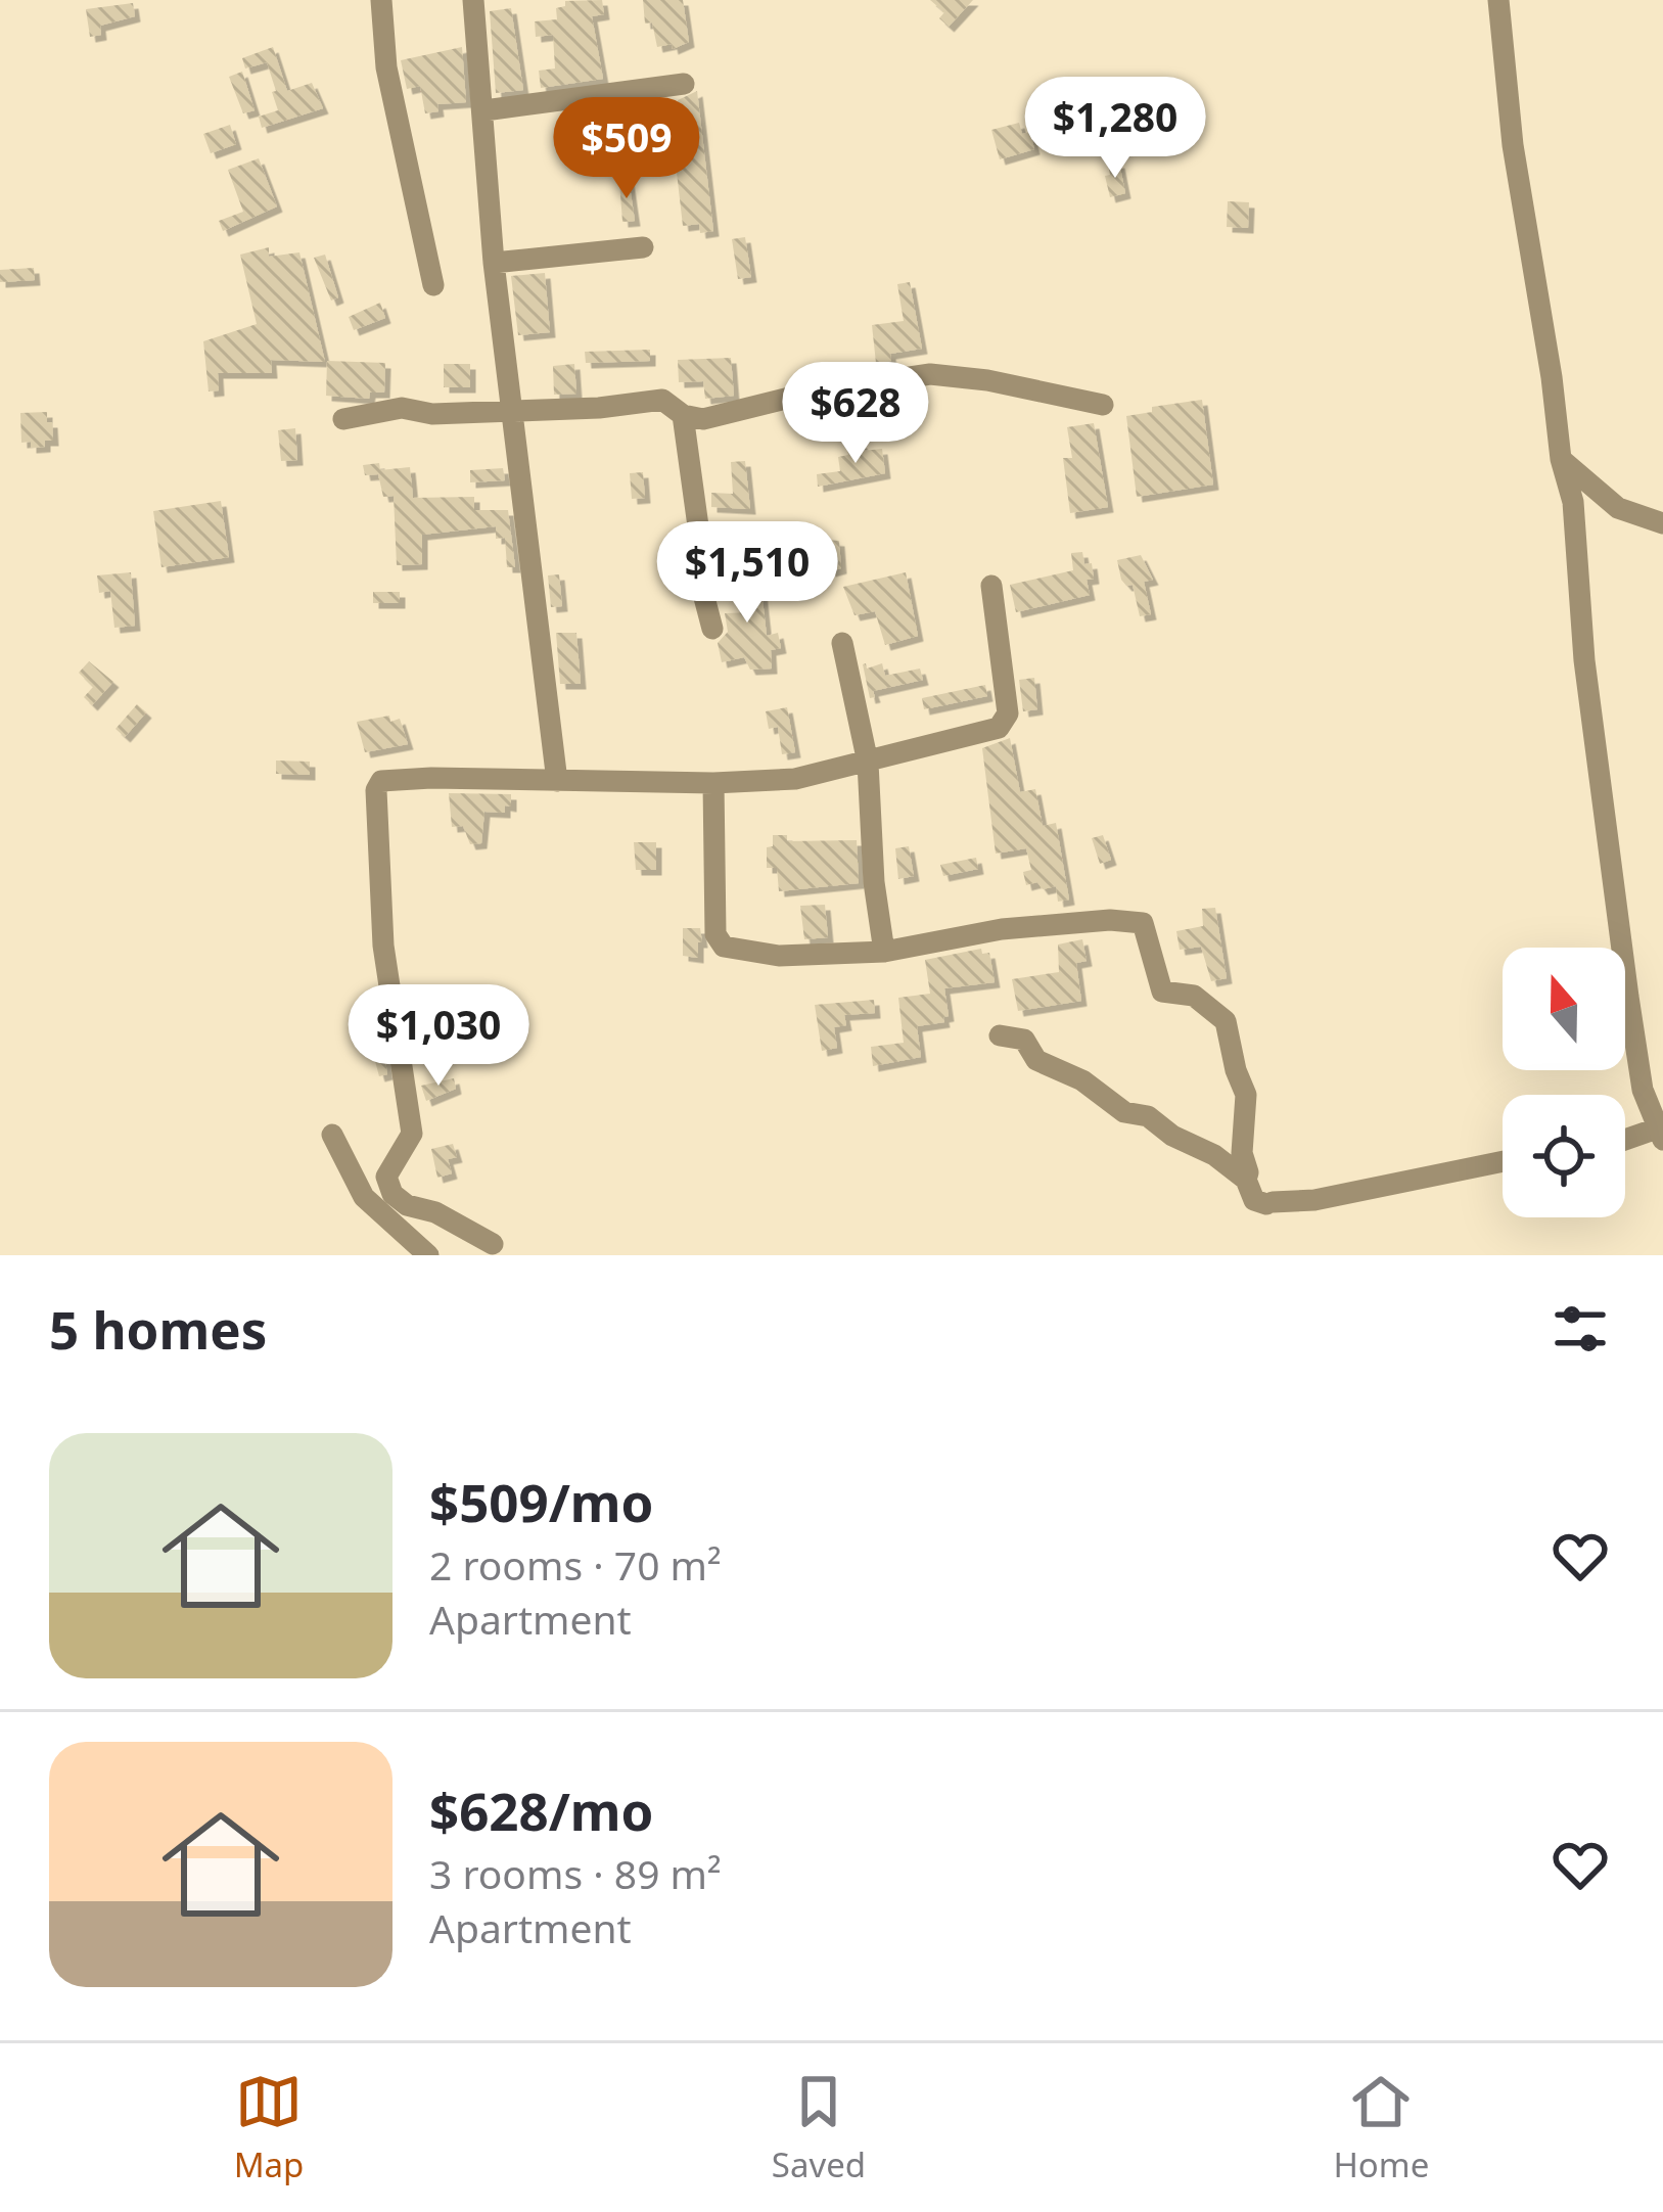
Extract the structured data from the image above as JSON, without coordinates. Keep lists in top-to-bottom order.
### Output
{
  "north": "top",
  "page": {
    "price": [
      "$1,280",
      "$509",
      "$628",
      "$1,510",
      "$1,030"
    ],
    "heading": "5 homes",
    "list": [
      {
        "name": "$509/mo",
        "note": "2 rooms · 70 m² · Apartment"
      },
      {
        "name": "$628/mo",
        "note": "3 rooms · 89 m² · Apartment"
      }
    ],
    "tabs": ["Map", "Saved", "Home"]
  }
}
